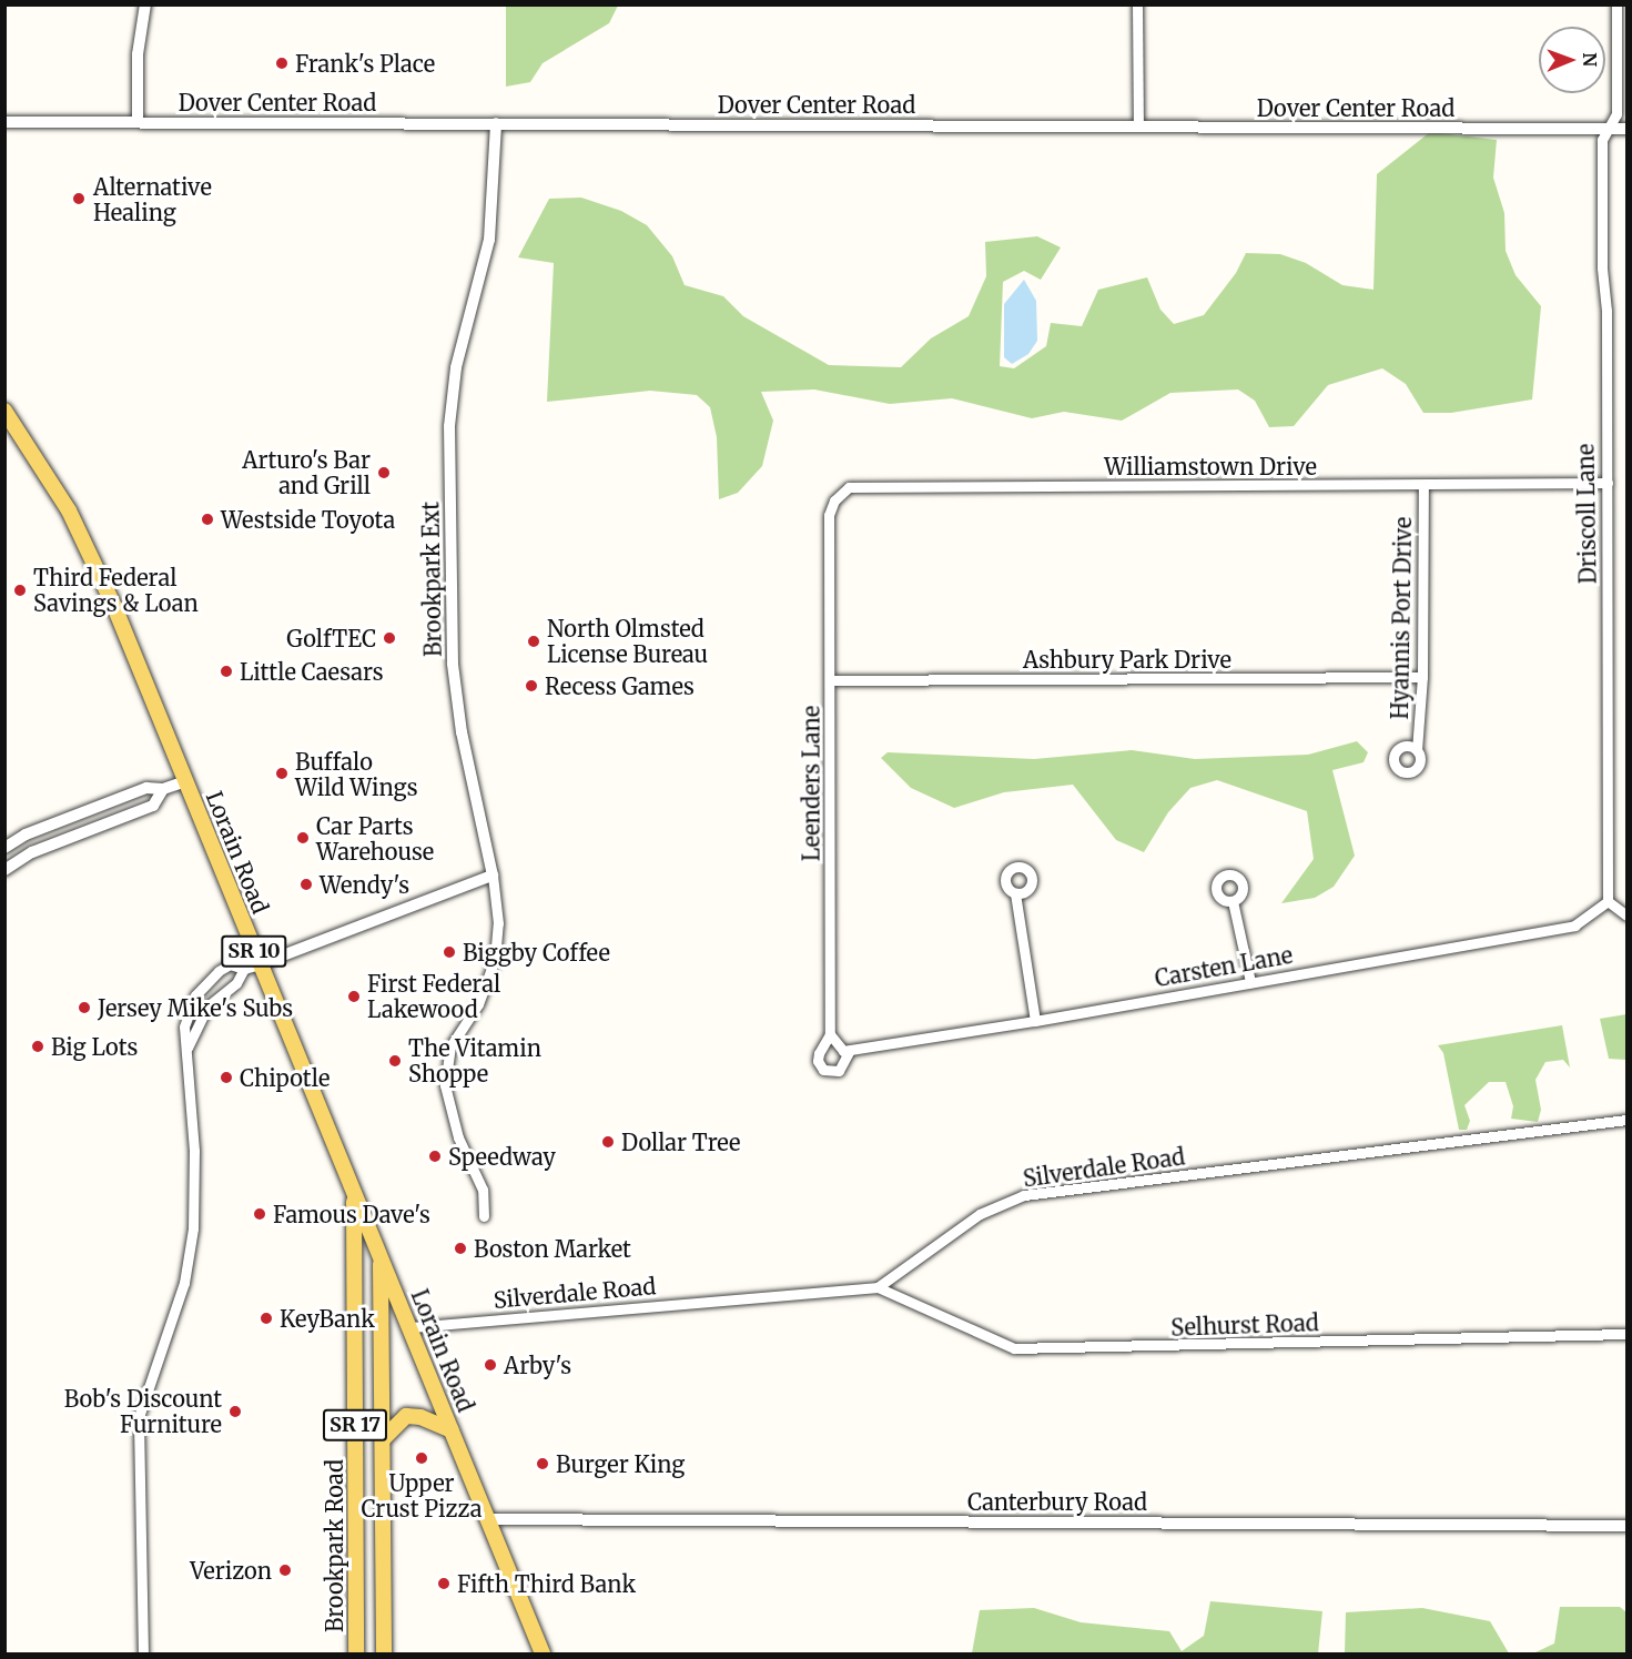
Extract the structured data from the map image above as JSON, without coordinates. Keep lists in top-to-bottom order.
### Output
{
  "streets": {
    "main road": [
      "Lorain Road",
      "SR 10",
      "SR 17",
      "Brookpark Road"
    ],
    "street": [
      "Dover Center Road",
      "Williamstown Drive",
      "Driscoll Lane",
      "Brookpark Ext",
      "Hyannis Port Drive",
      "Ashbury Park Drive",
      "Leenders Lane",
      "Carsten Lane",
      "Silverdale Road",
      "Selhurst Road",
      "Canterbury Road"
    ]
  },
  "crossings": [
    ["Dover Center Road", "Driscoll Lane"],
    ["Dover Center Road", "Brookpark Ext"],
    ["Williamstown Drive", "Driscoll Lane"],
    ["Williamstown Drive", "Hyannis Port Drive"],
    ["Williamstown Drive", "Leenders Lane"],
    ["Driscoll Lane", "Carsten Lane"],
    ["Hyannis Port Drive", "Ashbury Park Drive"],
    ["Ashbury Park Drive", "Leenders Lane"],
    ["Lorain Road", "Silverdale Road"],
    ["Lorain Road", "SR 17"],
    ["Lorain Road", "Canterbury Road"],
    ["Lorain Road", "Brookpark Road"],
    ["Silverdale Road", "Selhurst Road"]
  ],
  "places": [
    "Frank's Place",
    "Alternative Healing",
    "Arturo's Bar and Grill",
    "Westside Toyota",
    "Third Federal Savings & Loan",
    "GolfTEC",
    "North Olmsted License Bureau",
    "Little Caesars",
    "Recess Games",
    "Buffalo Wild Wings",
    "Car Parts Warehouse",
    "Wendy's",
    "Biggby Coffee",
    "First Federal Lakewood",
    "Jersey Mike's Subs",
    "Big Lots",
    "The Vitamin Shoppe",
    "Chipotle",
    "Dollar Tree",
    "Speedway",
    "Famous Dave's",
    "Boston Market",
    "KeyBank",
    "Arby's",
    "Bob's Discount Furniture",
    "Upper Crust Pizza",
    "Burger King",
    "Verizon",
    "Fifth Third Bank"
  ],
  "north": "right"
}
